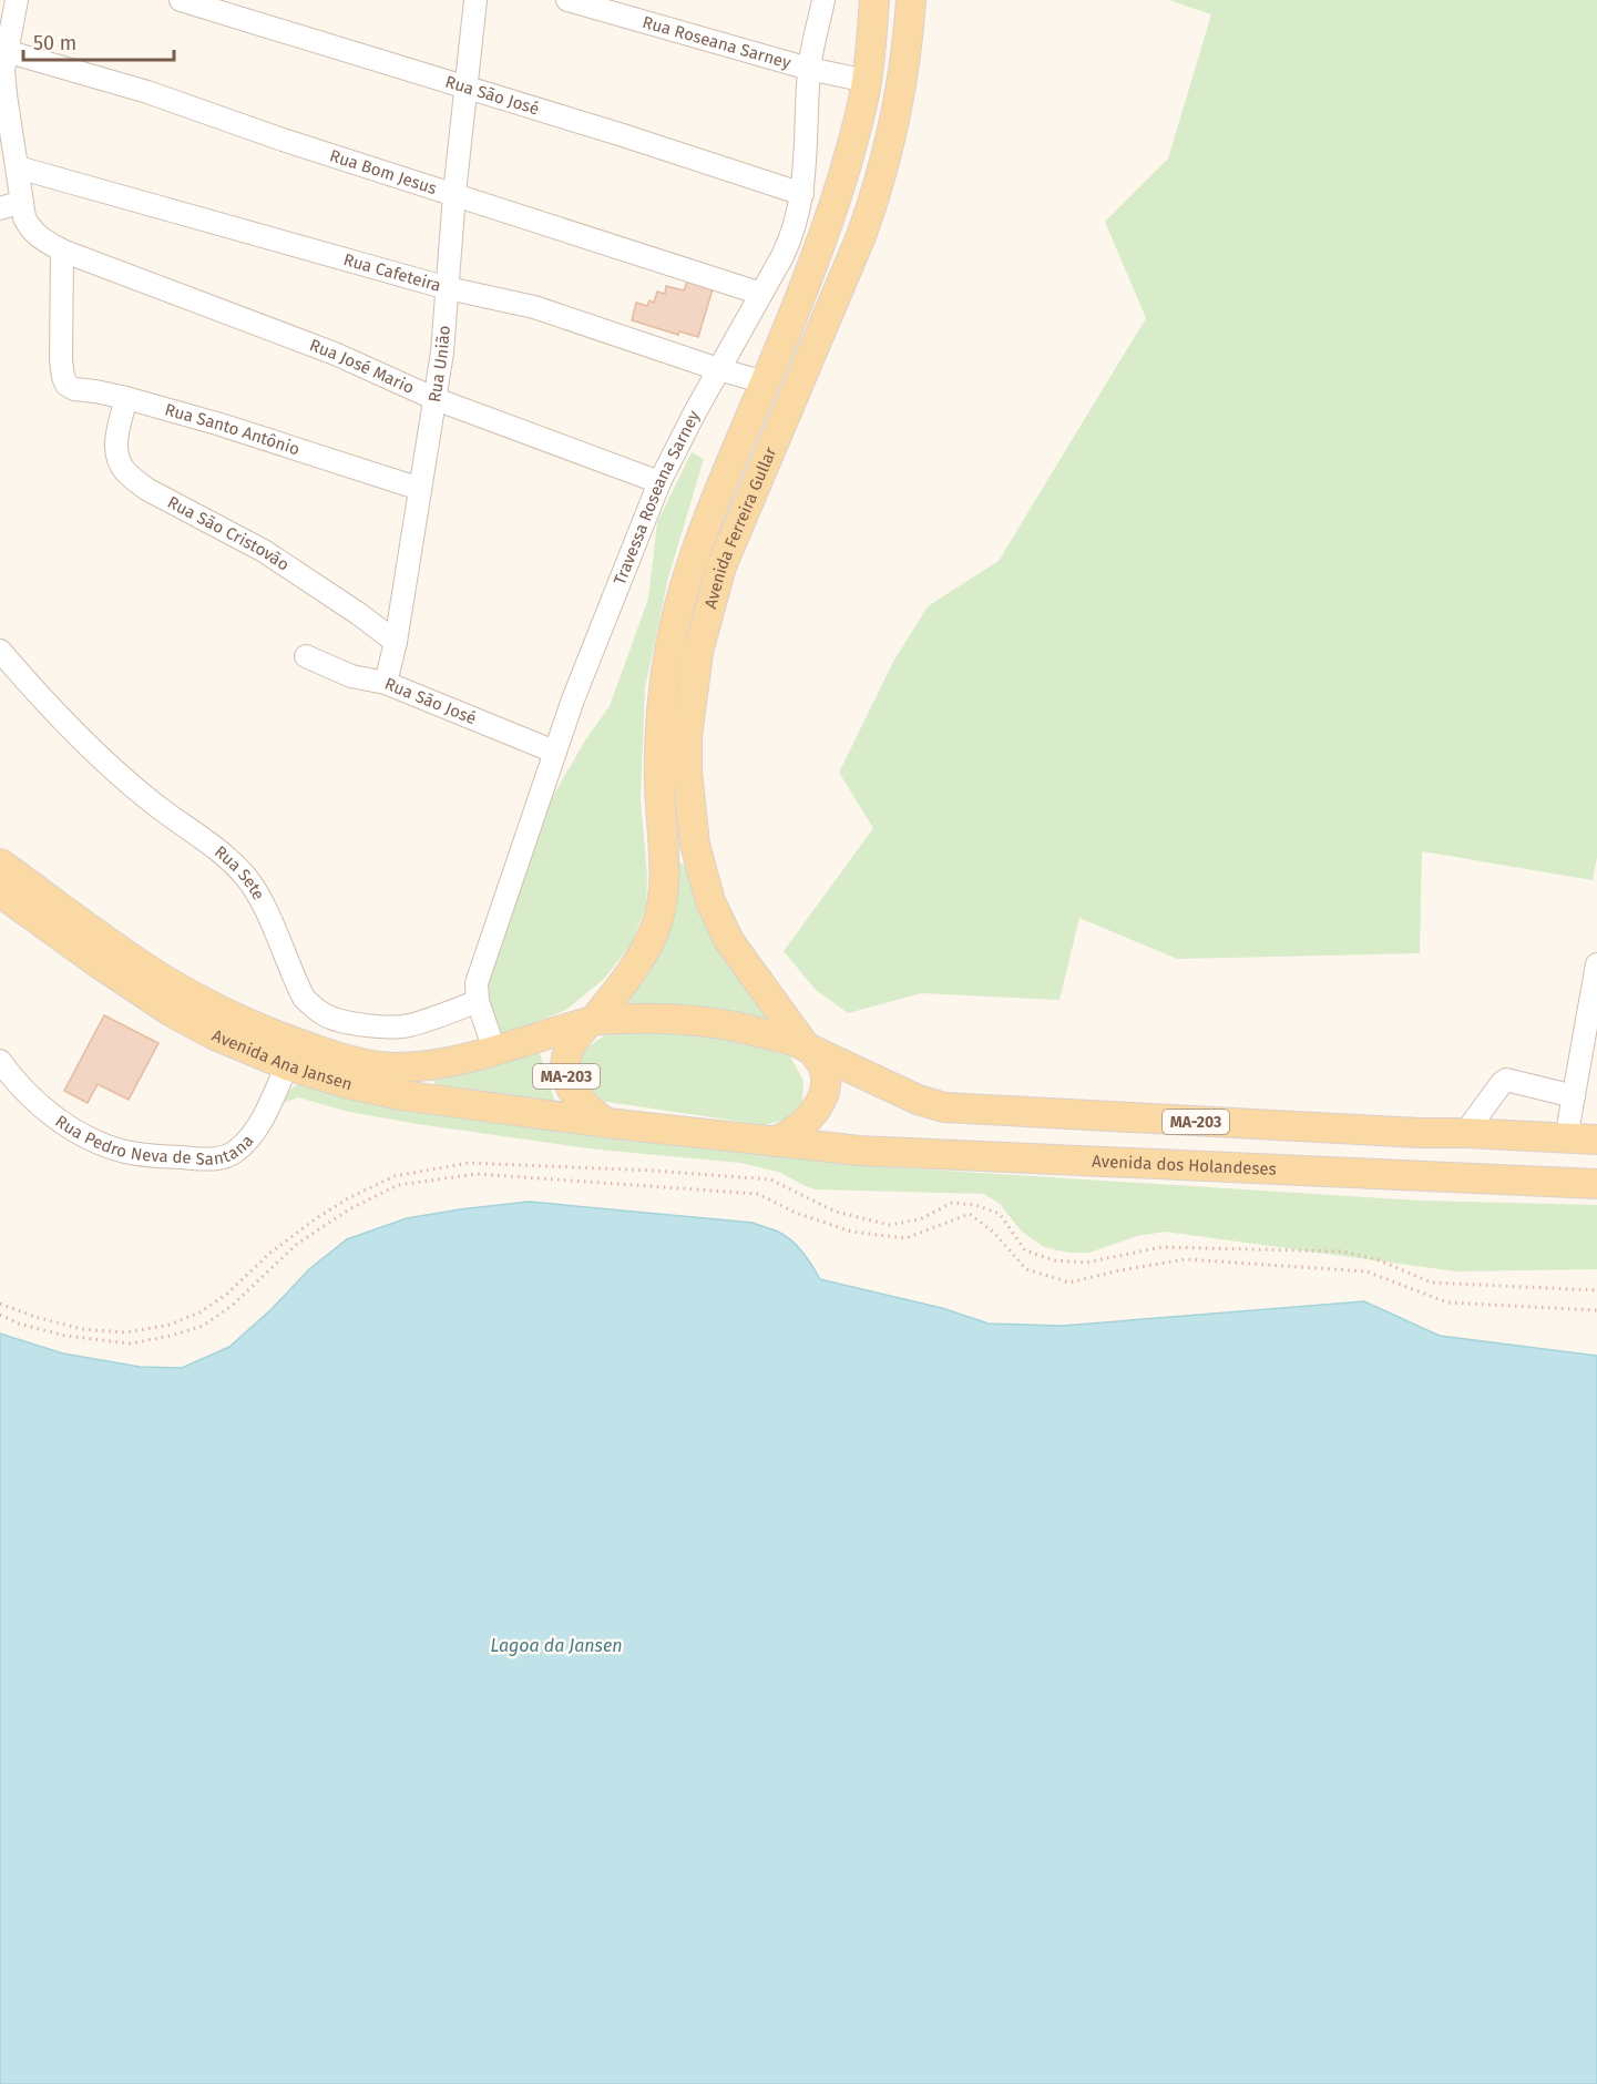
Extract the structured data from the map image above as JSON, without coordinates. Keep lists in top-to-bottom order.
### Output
{
  "streets": {
    "main road": [
      "Avenida Ferreira Gullar",
      "Avenida Ana Jansen",
      "MA-203",
      "Avenida dos Holandeses"
    ],
    "street": [
      "Rua Roseana Sarney",
      "Rua São José",
      "Rua Bom Jesus",
      "Rua Cafeteira",
      "Rua União",
      "Rua José Mario",
      "Rua Santo Antônio",
      "Travessa Roseana Sarney",
      "Rua São Cristovão",
      "Rua Sete",
      "Rua Pedro Neva de Santana"
    ]
  },
  "crossings": [
    ["Rua Roseana Sarney", "Travessa Roseana Sarney"],
    ["Rua Roseana Sarney", "Avenida Ferreira Gullar"],
    ["Rua São José", "Rua União"],
    ["Rua São José", "Travessa Roseana Sarney"],
    ["Rua Bom Jesus", "Rua União"],
    ["Rua Bom Jesus", "Rua José Mario"],
    ["Rua Bom Jesus", "Travessa Roseana Sarney"],
    ["Rua Cafeteira", "Rua União"],
    ["Rua Cafeteira", "Rua José Mario"],
    ["Rua Cafeteira", "Travessa Roseana Sarney"],
    ["Rua Cafeteira", "Avenida Ferreira Gullar"],
    ["Rua União", "Rua José Mario"],
    ["Rua União", "Rua Santo Antônio"],
    ["Rua União", "Rua São Cristovão"],
    ["Rua José Mario", "Rua Santo Antônio"],
    ["Rua José Mario", "Travessa Roseana Sarney"],
    ["Rua Santo Antônio", "Rua São Cristovão"],
    ["Travessa Roseana Sarney", "Rua Sete"],
    ["Avenida Ferreira Gullar", "Avenida Ana Jansen"],
    ["Avenida Ferreira Gullar", "MA-203"],
    ["Avenida Ferreira Gullar", "Avenida dos Holandeses"],
    ["Avenida Ana Jansen", "MA-203"],
    ["Avenida Ana Jansen", "Rua Pedro Neva de Santana"],
    ["Avenida Ana Jansen", "Avenida dos Holandeses"]
  ],
  "water": ["Lagoa da Jansen"],
  "scale_bar": "50 m"
}
